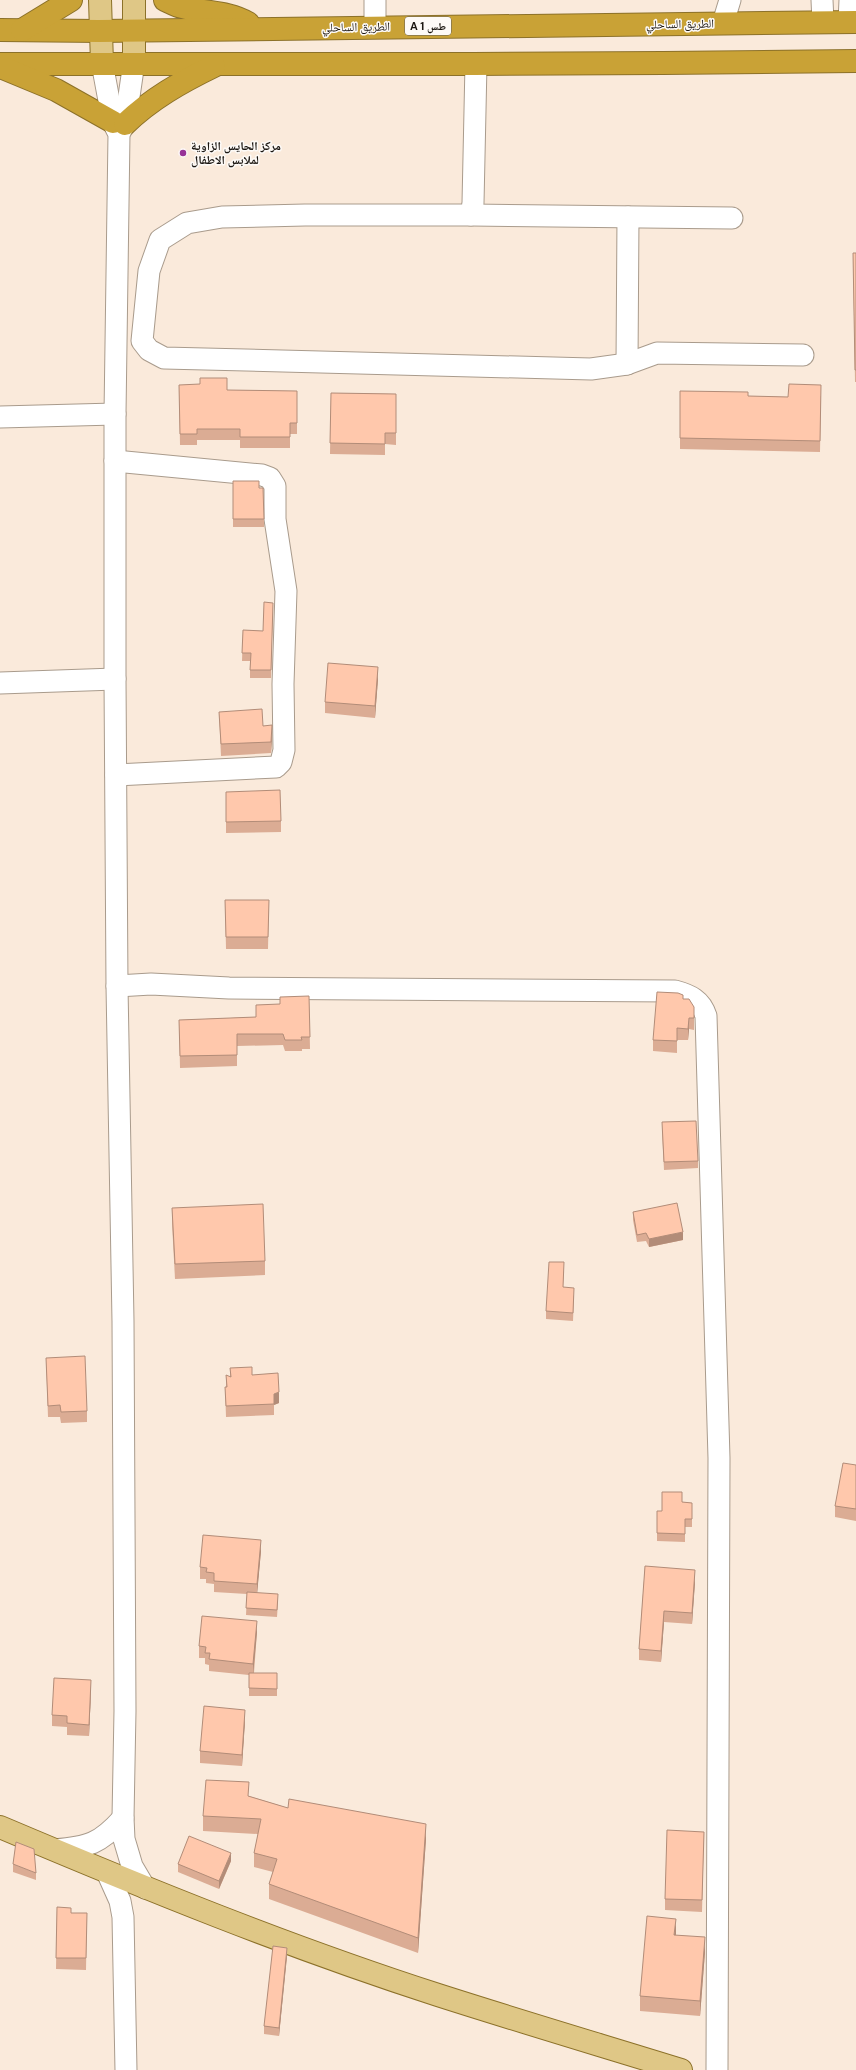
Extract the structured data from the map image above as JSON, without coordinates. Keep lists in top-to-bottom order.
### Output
{
  "streets": {
    "highway": ["الطريق الساحلي", "A 1 طس"]
  },
  "places": ["مركز الحايس الزاوية لملابس الاطفال"]
}
